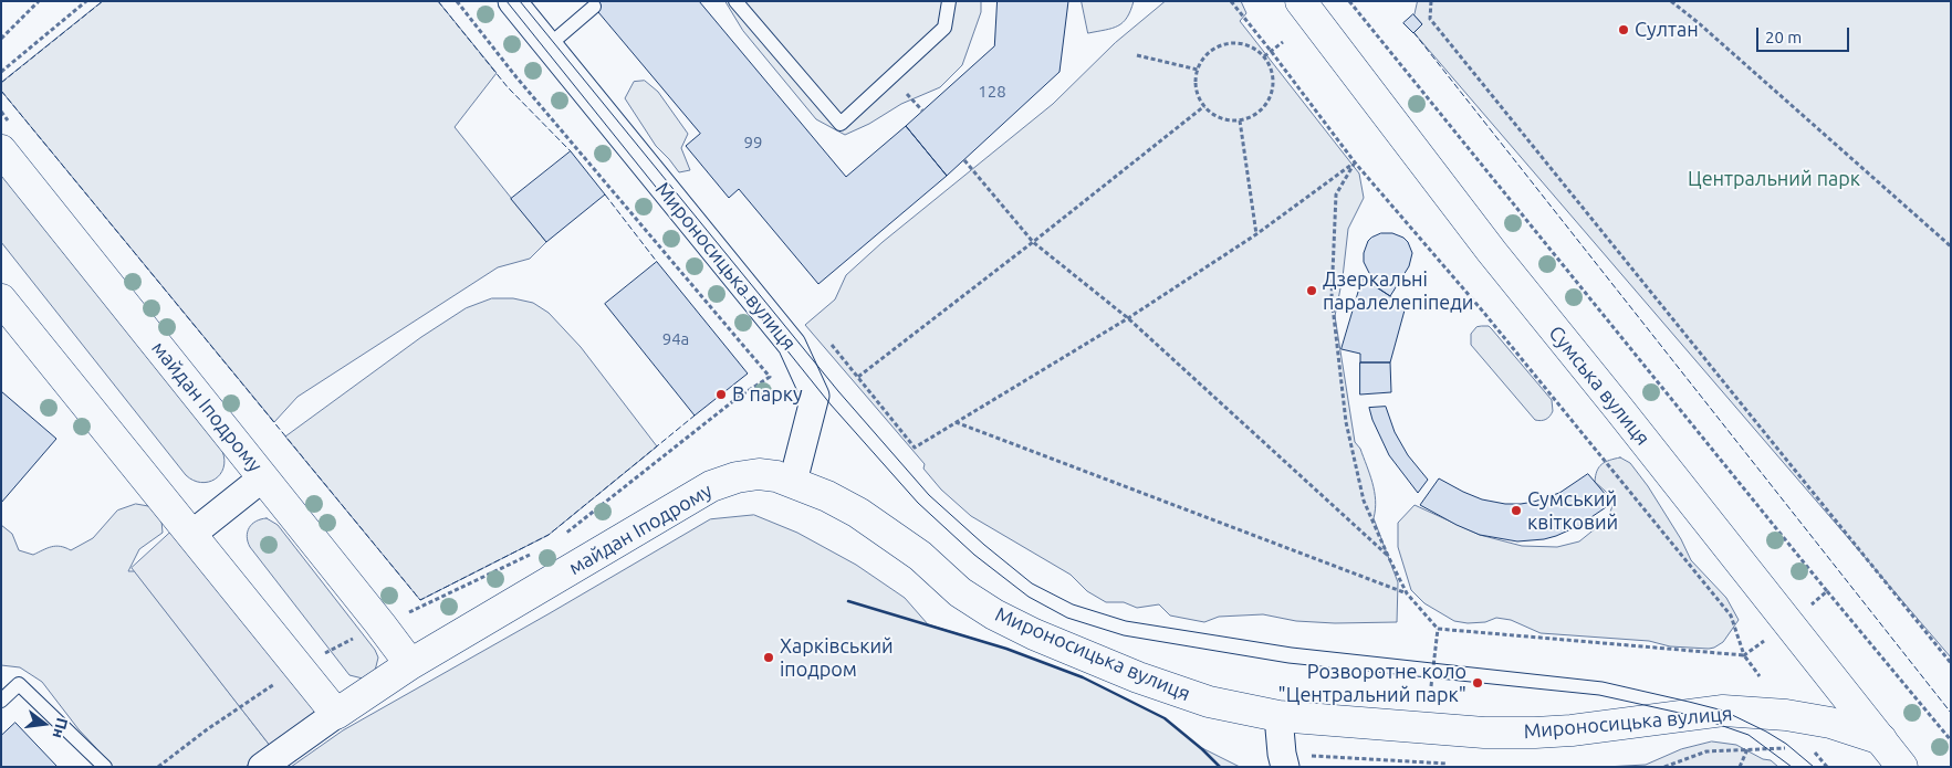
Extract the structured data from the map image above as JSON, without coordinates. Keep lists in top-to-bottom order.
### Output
{
  "streets": {
    "street": ["Мироносицька вулиця", "Сумська вулиця", "майдан Іподрому"]
  },
  "crossings": [
    ["Мироносицька вулиця", "Сумська вулиця"],
    ["Мироносицька вулиця", "майдан Іподрому"]
  ],
  "parks": ["Центральний парк"],
  "places": [
    "Султан",
    "Дзеркальні паралелепіпеди",
    "В парку",
    "Сумський квітковий",
    "Харківський іподром",
    "Розворотне коло \"Центральний парк\""
  ],
  "house_numbers": ["128", "99", "94а"],
  "scale_bar": "20 m",
  "north": "right"
}
